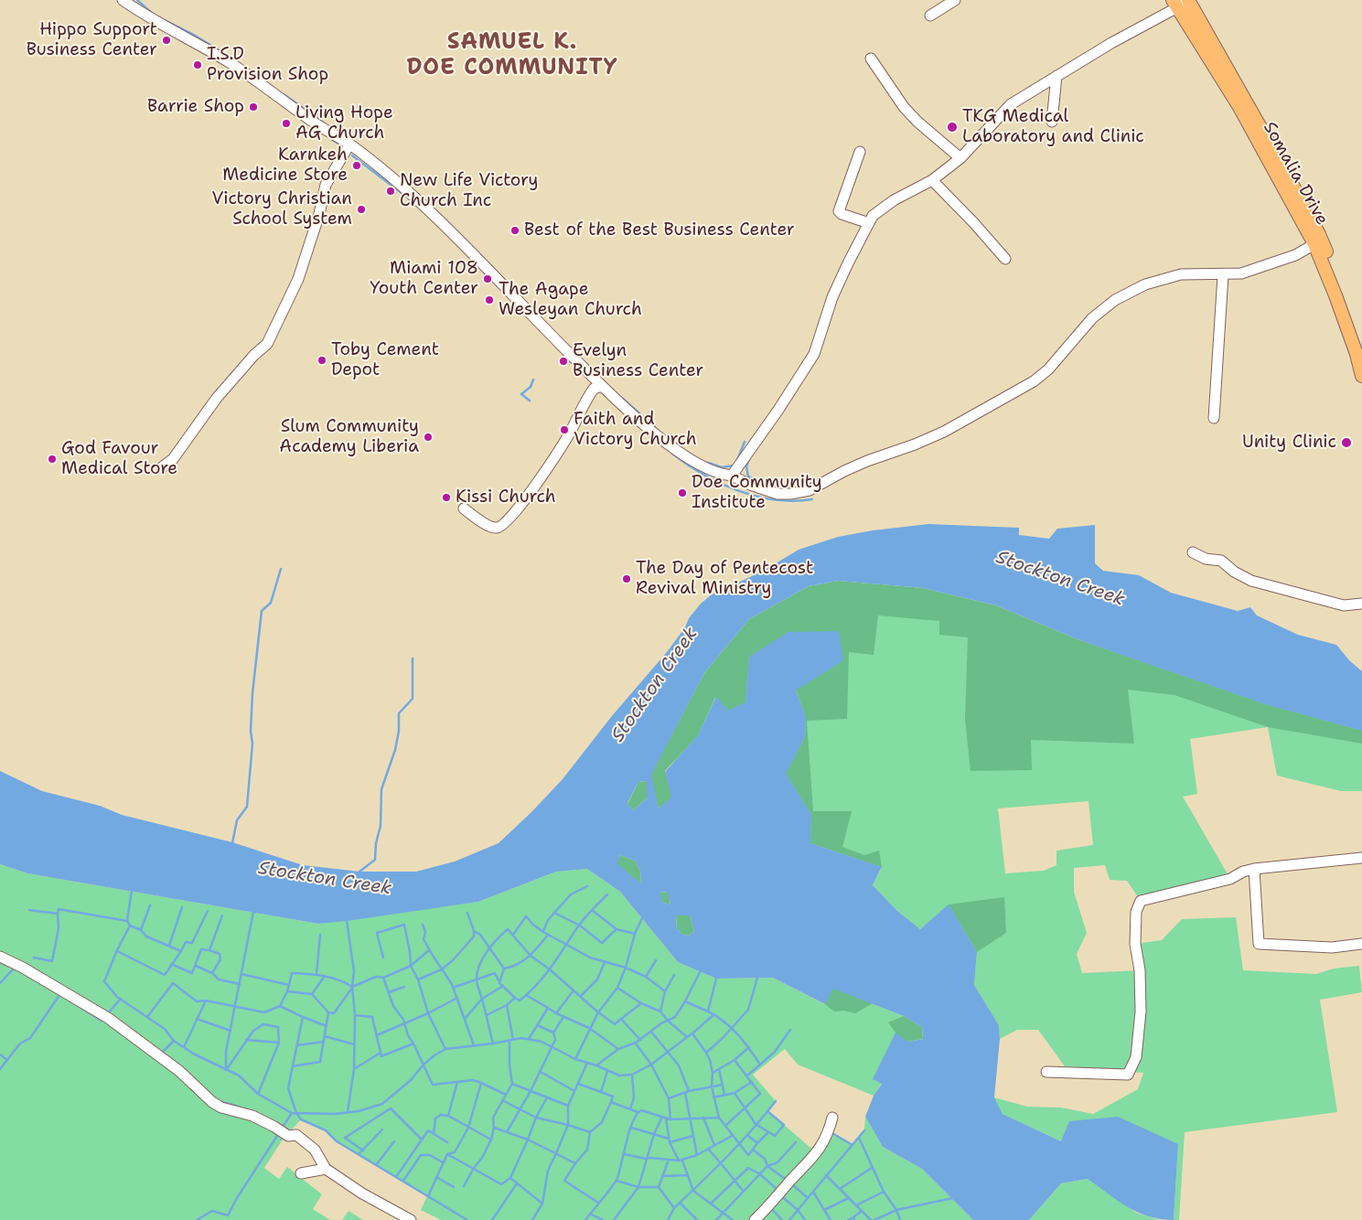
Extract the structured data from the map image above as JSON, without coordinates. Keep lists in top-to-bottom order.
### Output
{
  "streets": {
    "main road": ["Somalia Drive"]
  },
  "districts": ["SAMUEL K. DOE COMMUNITY"],
  "water": ["Stockton Creek"],
  "places": [
    "Hippo Support Business Center",
    "I.S.D Provision Shop",
    "Barrie Shop",
    "Living Hope AG Church",
    "TKG Medical Laboratory and Clinic",
    "Karnkeh Medicine Store",
    "New Life Victory Church Inc",
    "Victory Christian School System",
    "Best of the Best Business Center",
    "Miami 108 Youth Center",
    "The Agape Wesleyan Church",
    "Toby Cement Depot",
    "Evelyn Business Center",
    "Faith and Victory Church",
    "Slum Community Academy Liberia",
    "Unity Clinic",
    "God Favour Medical Store",
    "Doe Community Institute",
    "Kissi Church",
    "The Day of Pentecost Revival Ministry"
  ]
}
